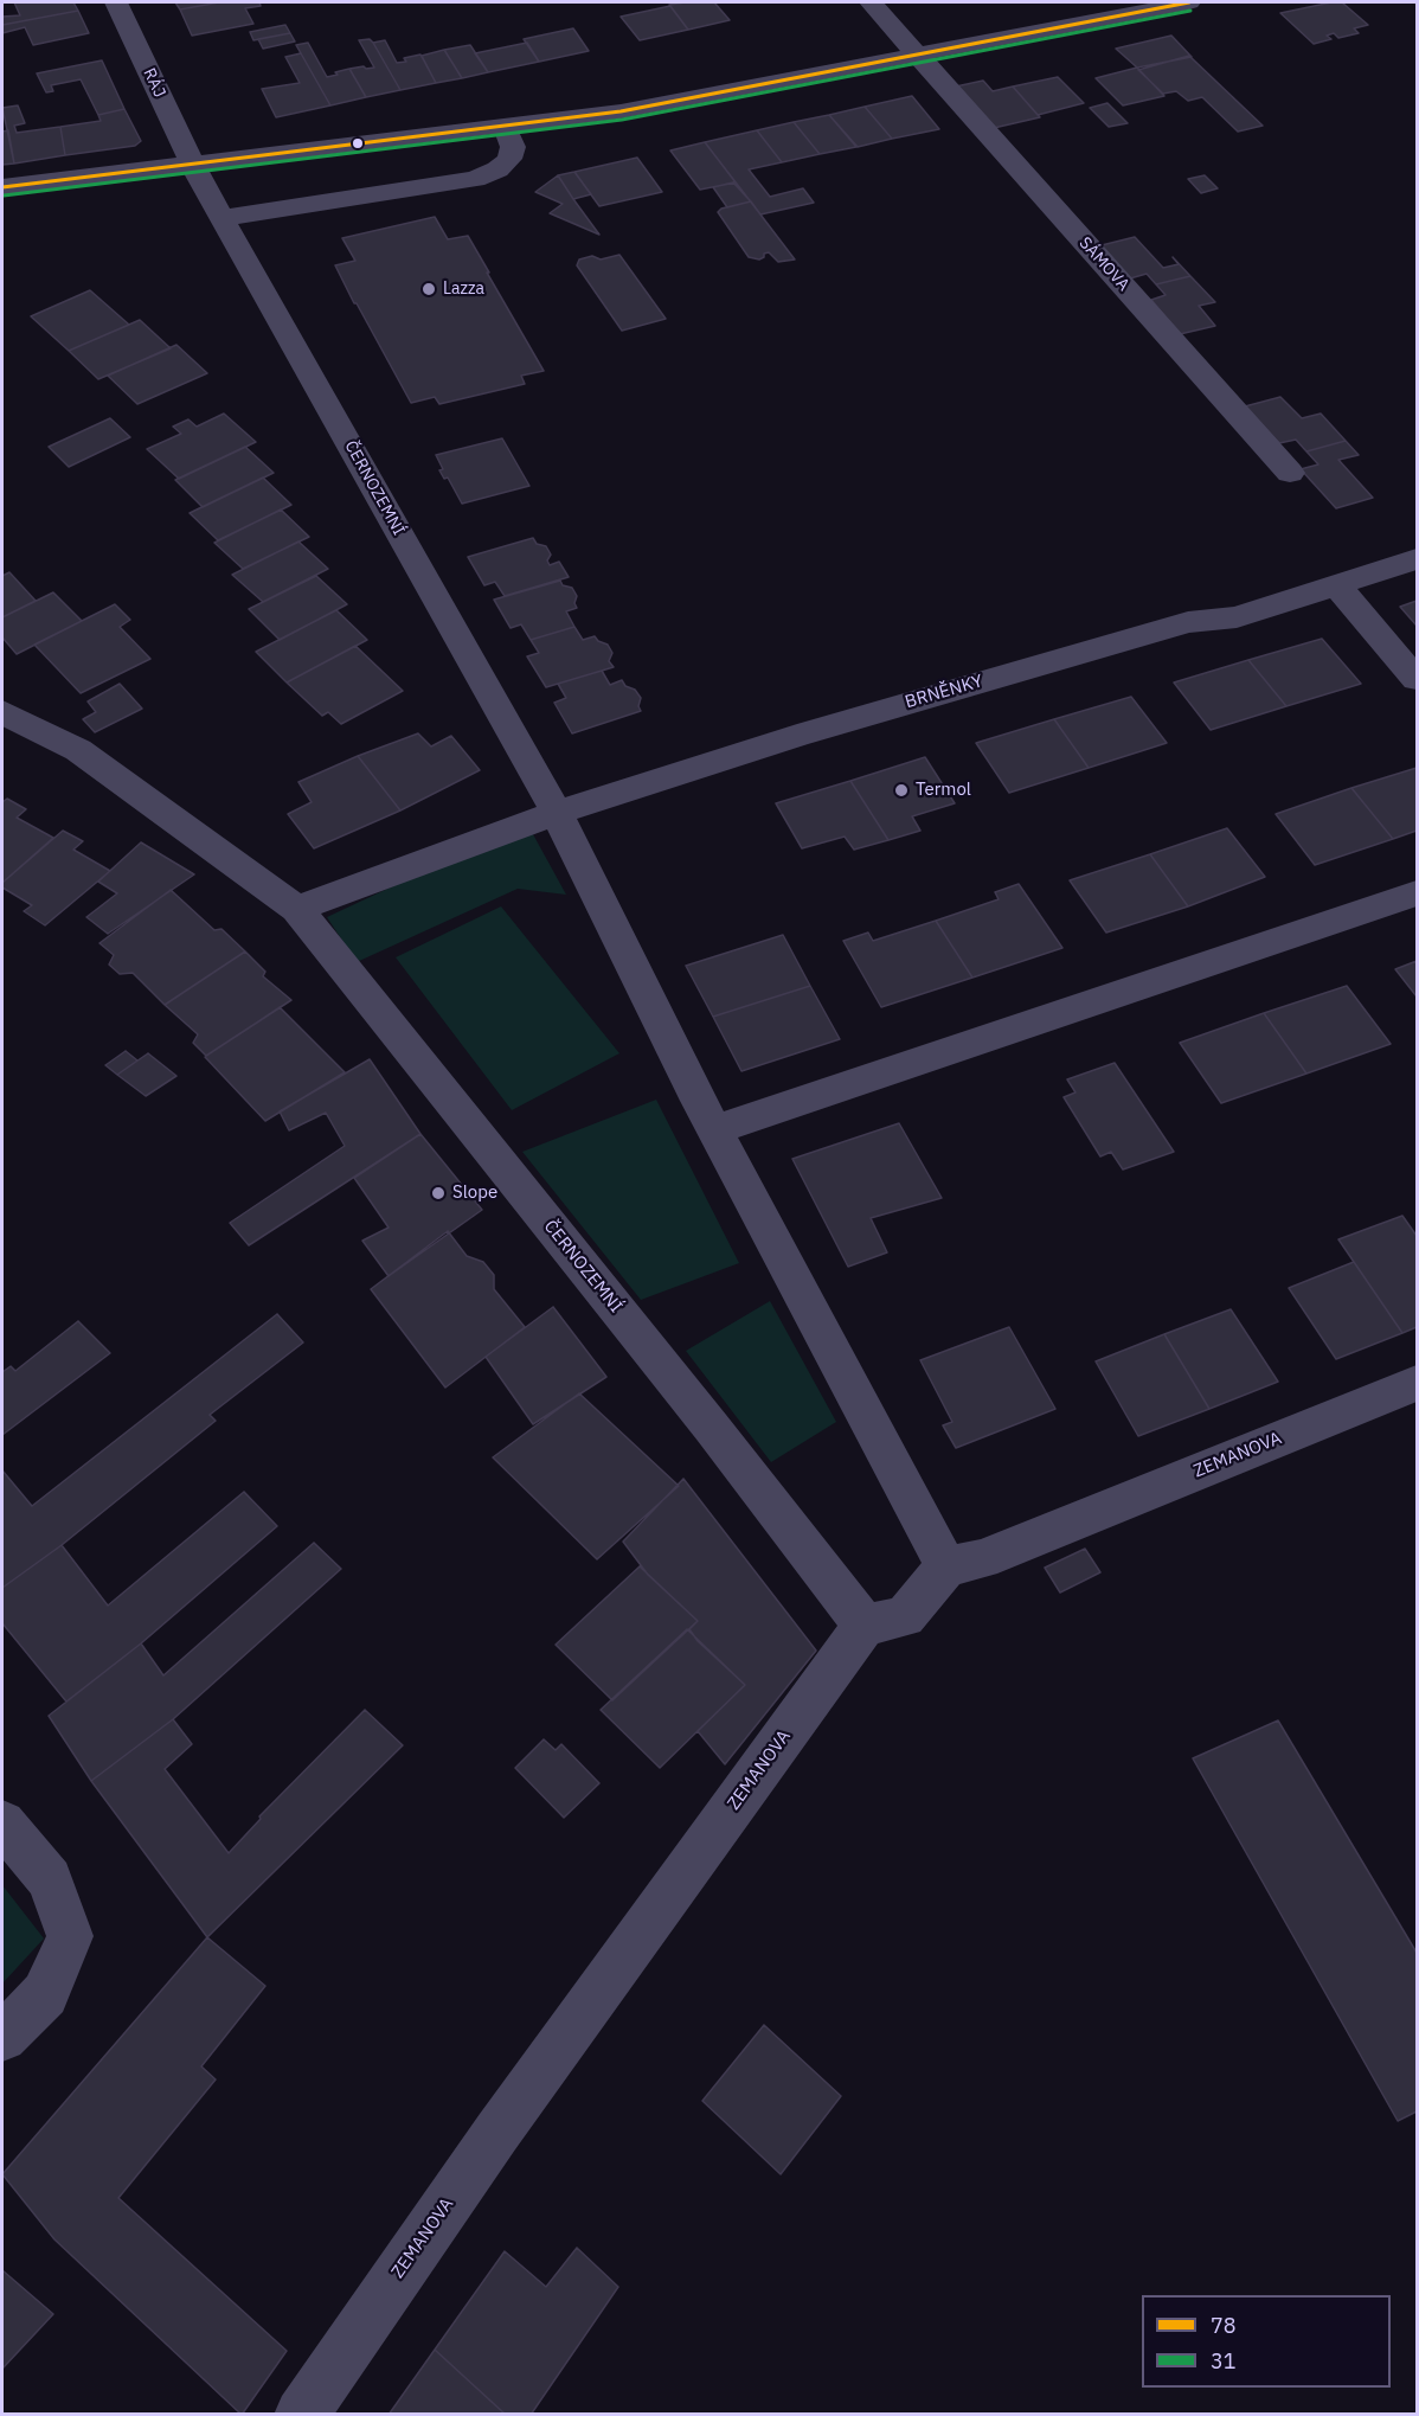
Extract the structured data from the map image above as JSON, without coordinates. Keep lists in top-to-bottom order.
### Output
{
  "streets": {
    "street": [
      "RÁJ",
      "SÁMOVA",
      "ČERNOZEMNÍ",
      "BRNĚNKY",
      "ZEMANOVA"
    ]
  },
  "crossings": [
    ["RÁJ", "ČERNOZEMNÍ"],
    ["ČERNOZEMNÍ", "BRNĚNKY"],
    ["ČERNOZEMNÍ", "ZEMANOVA"]
  ],
  "places": ["Lazza", "Termol", "Slope"],
  "lines": ["transit line 78", "transit line 31"],
  "legend": ["78", "31"]
}
